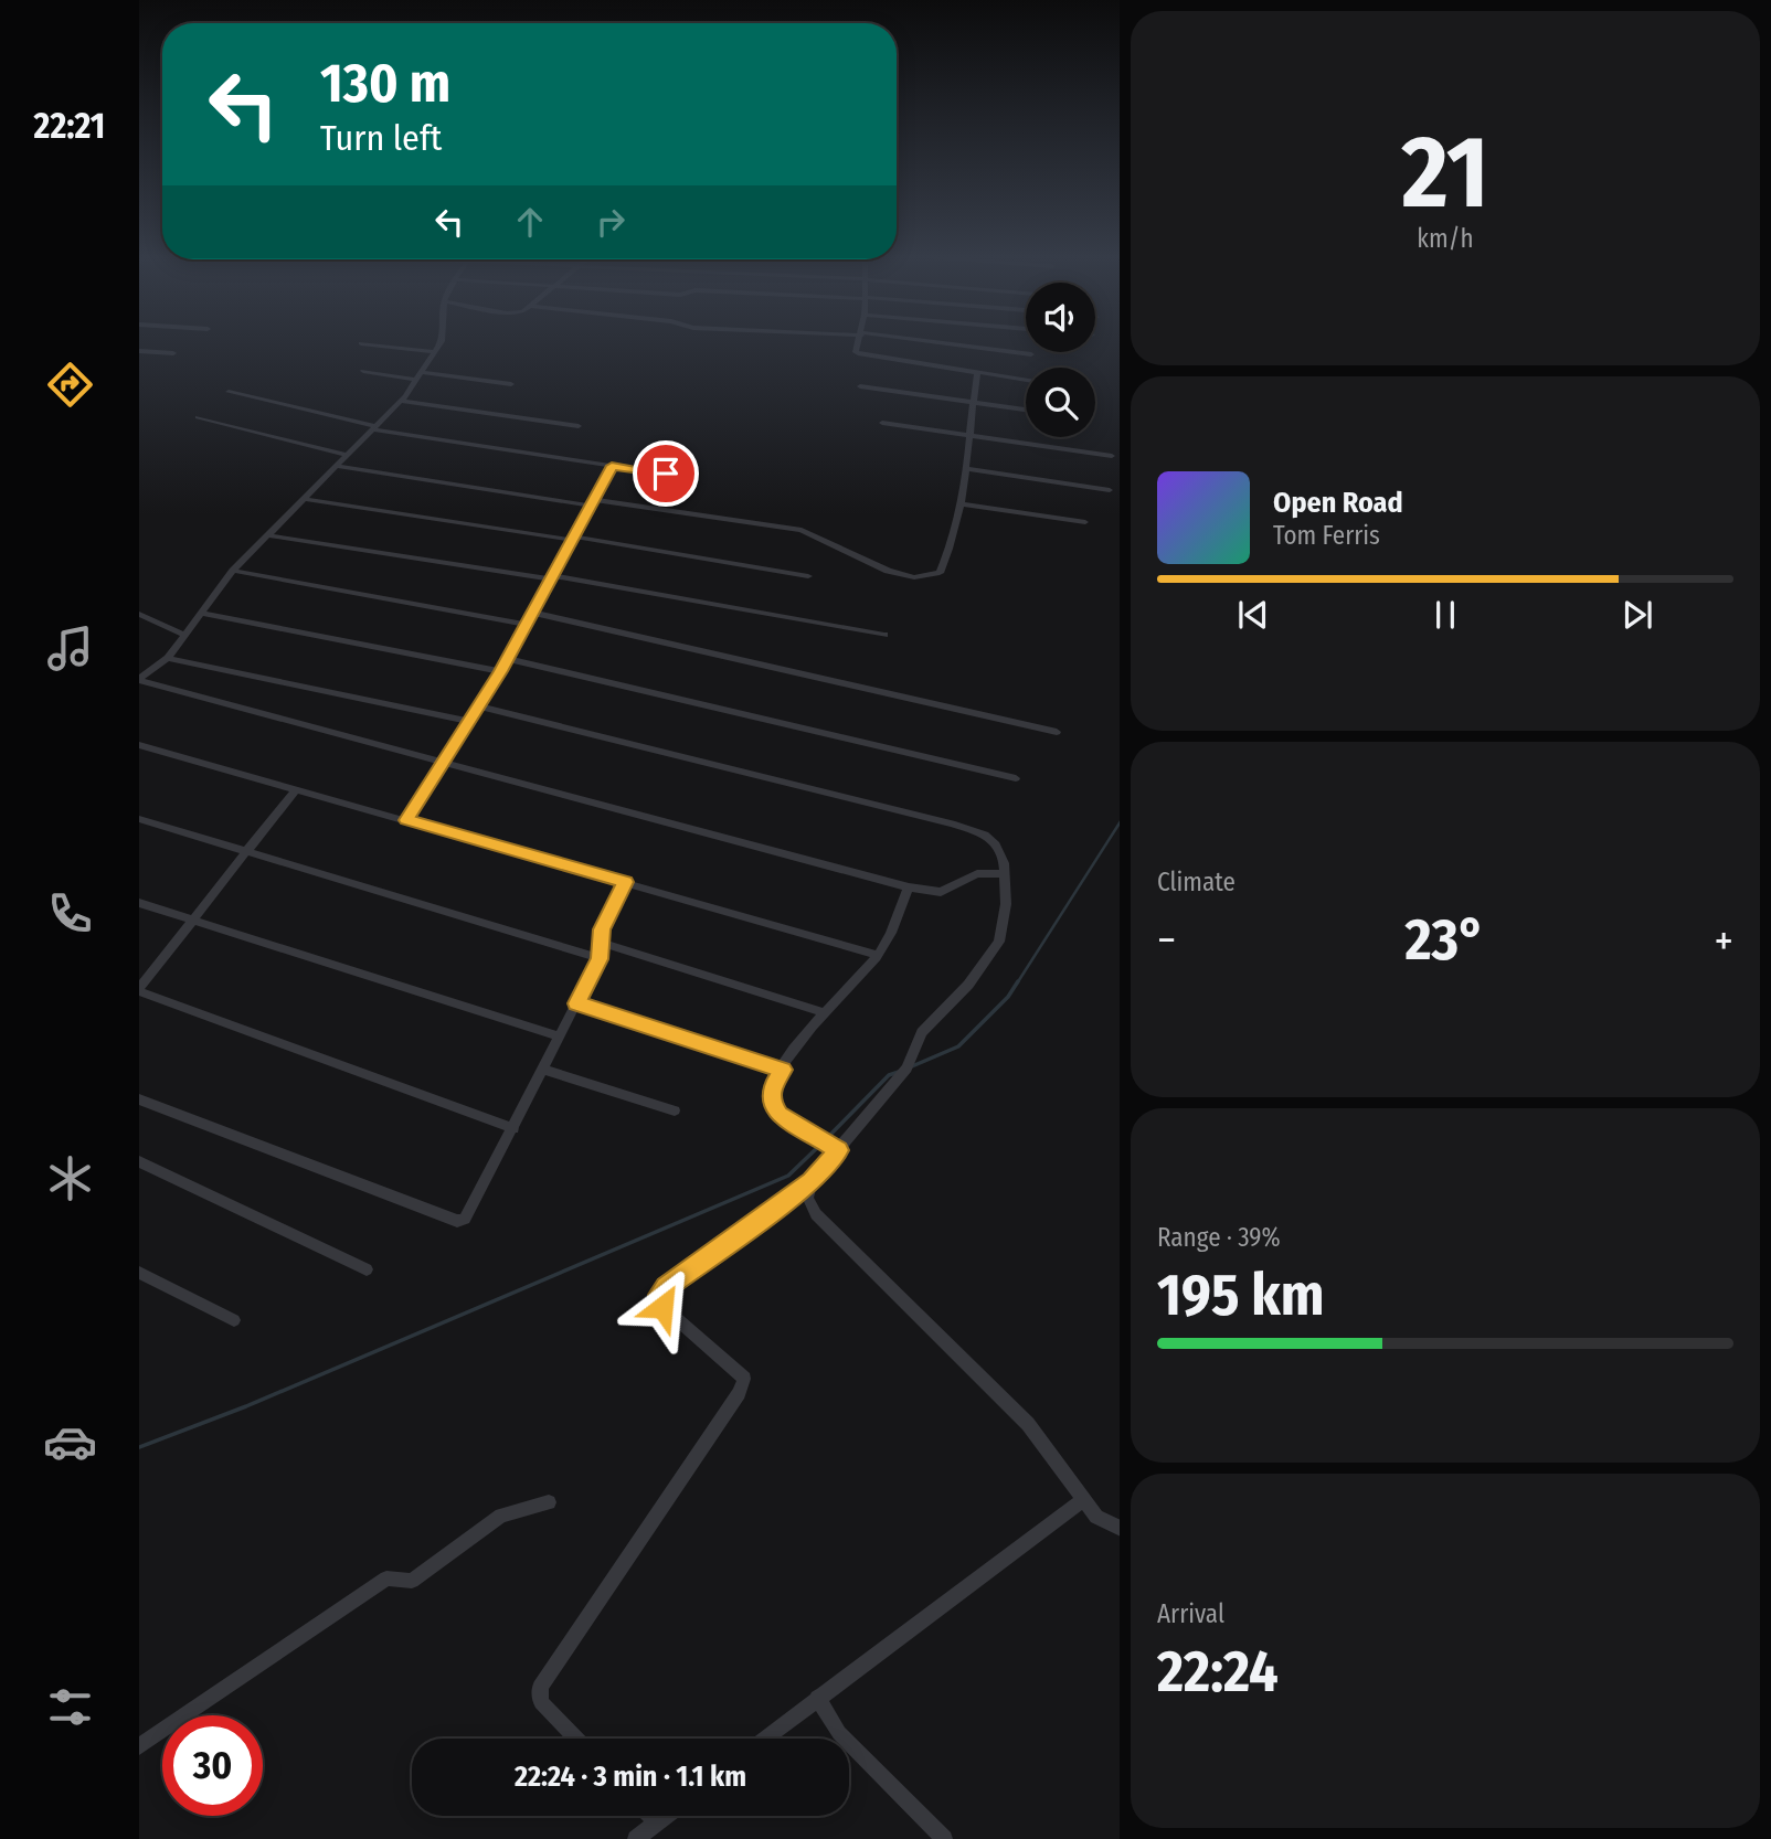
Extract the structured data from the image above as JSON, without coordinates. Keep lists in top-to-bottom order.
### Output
{
  "page": {
    "tabs": "22:21",
    "tile": [
      ["21", "km/h"],
      "Climate",
      ["Range · 39%", "195 km"],
      ["Arrival", "22:24"]
    ],
    "turn": ["130 m", "Turn left"],
    "song": ["Open Road", "Tom Ferris"],
    "heat": ["−", "23°", "+"],
    "limit": "30",
    "trip": "22:24 · 3 min · 1.1 km"
  }
}
